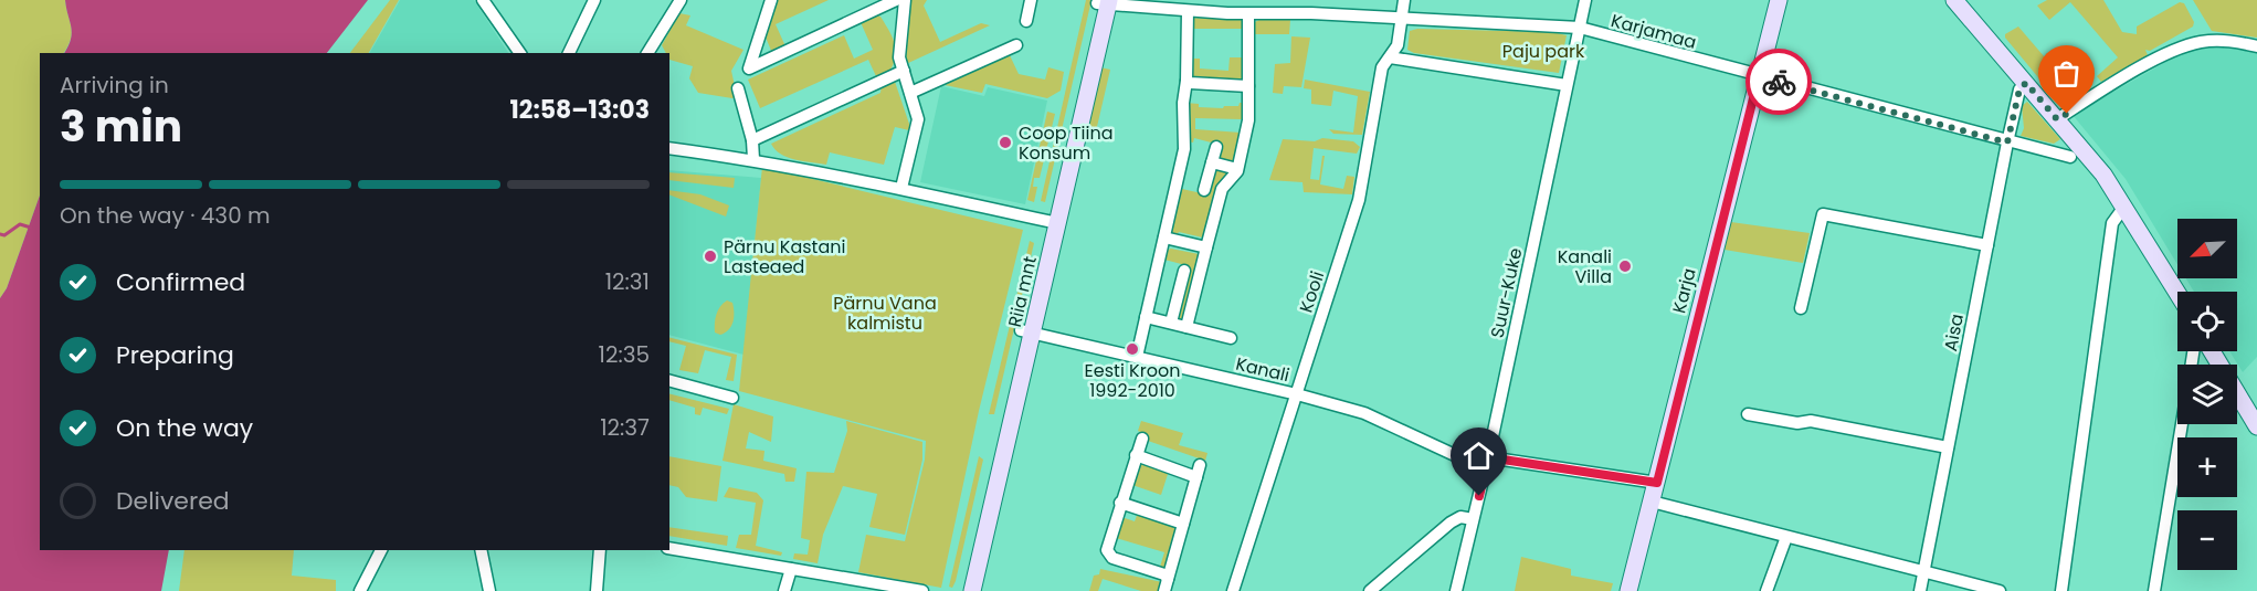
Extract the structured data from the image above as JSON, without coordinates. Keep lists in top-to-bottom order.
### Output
{
  "streets": {
    "street": [
      "Karjamaa",
      "Karja",
      "Riia mnt",
      "Kooli",
      "Suur-Kuke",
      "Aisa",
      "Kanali"
    ]
  },
  "crossings": [
    ["Karjamaa", "Karja"],
    ["Karjamaa", "Riia mnt"],
    ["Karjamaa", "Kooli"],
    ["Karjamaa", "Suur-Kuke"],
    ["Karjamaa", "Aisa"],
    ["Riia mnt", "Kanali"],
    ["Kooli", "Kanali"],
    ["Suur-Kuke", "Kanali"]
  ],
  "parks": ["Paju park", "Pärnu Vana kalmistu"],
  "places": [
    "Coop Tiina Konsum",
    "Pärnu Kastani Lasteaed",
    "Kanali Villa",
    "Eesti Kroon 1992-2010"
  ],
  "north": "bottom left",
  "page": {
    "heading": ["3 min", "Arriving in", "12:58–13:03"],
    "bar": "On the way · 430 m",
    "map_buttons": ["+", "−"],
    "list": [
      ["Confirmed", "12:31"],
      ["Preparing", "12:35"],
      ["On the way", "12:37"],
      "Delivered"
    ]
  }
}
